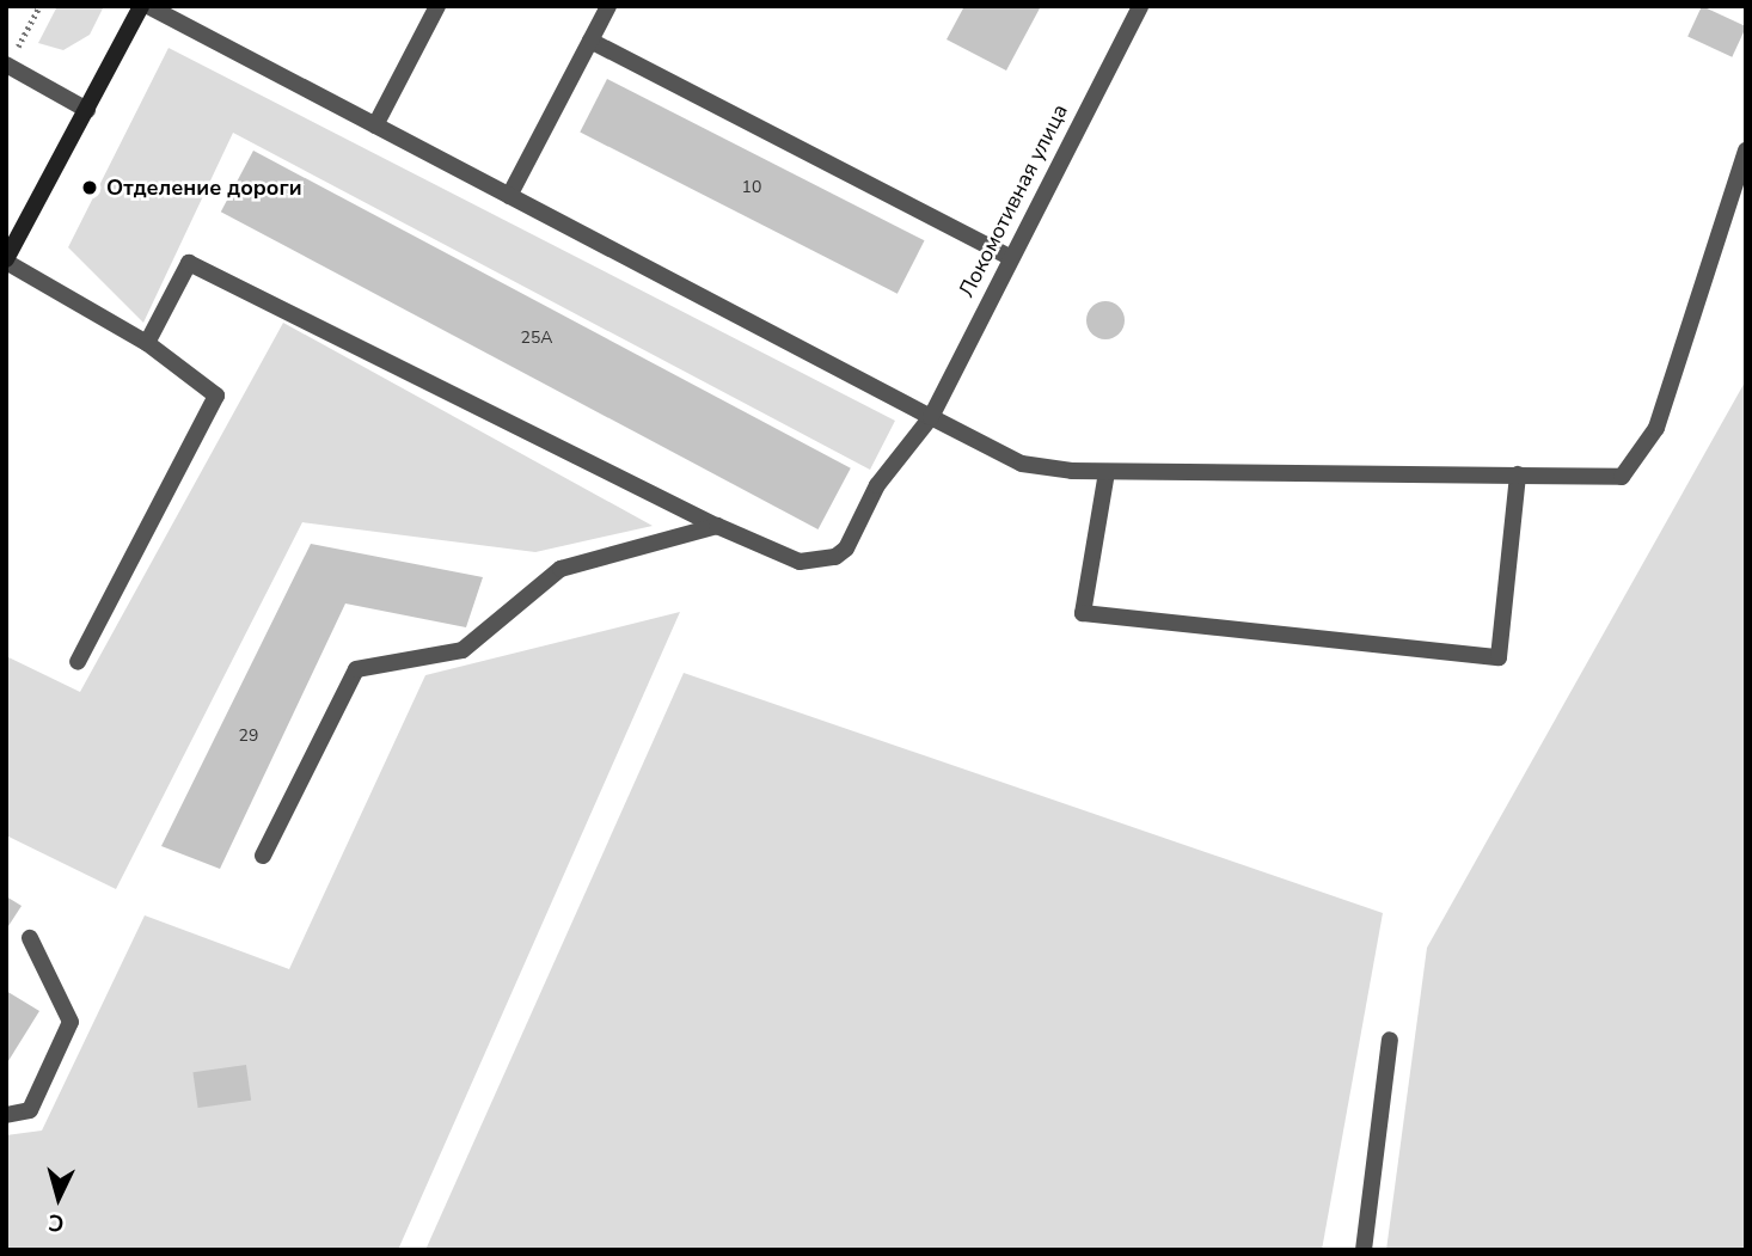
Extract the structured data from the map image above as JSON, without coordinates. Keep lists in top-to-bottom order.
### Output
{
  "streets": {
    "street": ["Локомотивная улица"]
  },
  "places": ["Отделение дороги"],
  "house_numbers": ["10", "25А", "29"],
  "north": "bottom"
}
